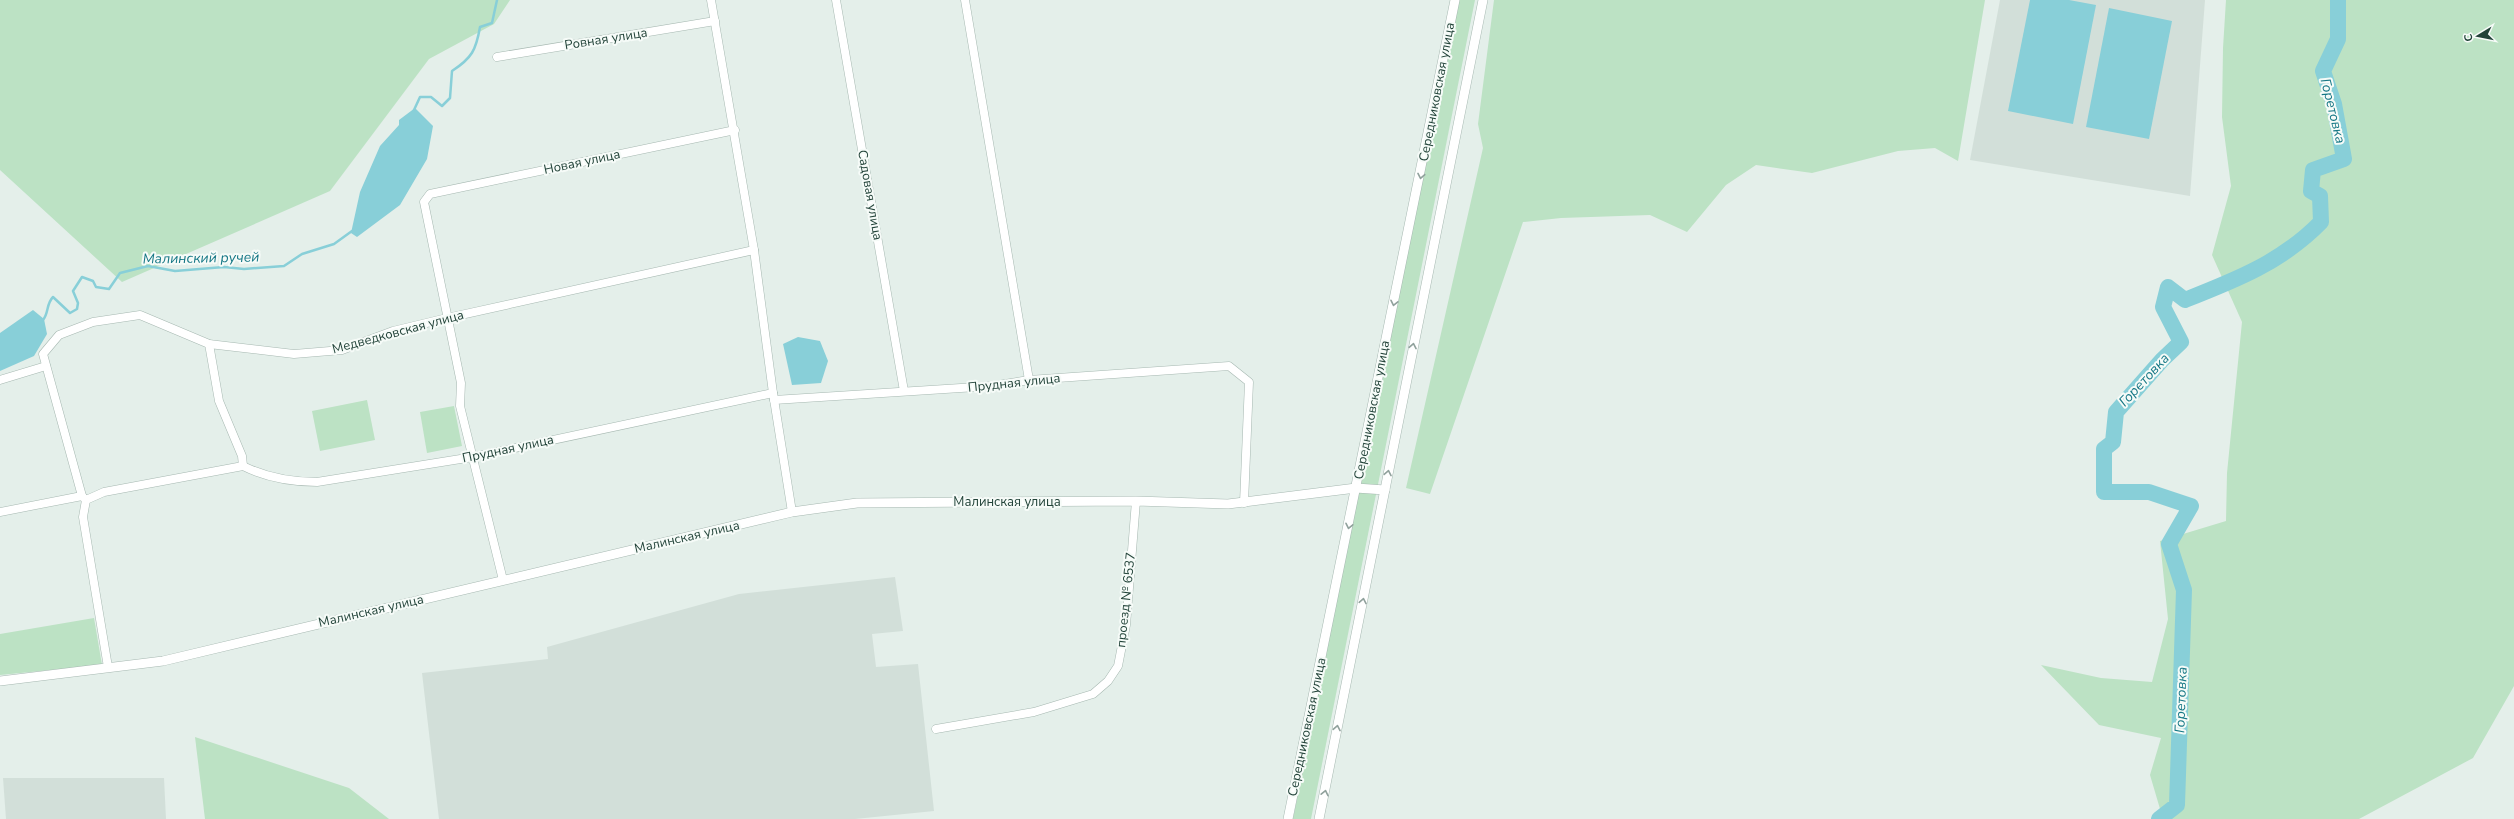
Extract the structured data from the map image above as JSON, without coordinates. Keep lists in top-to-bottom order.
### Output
{
  "streets": {
    "street": [
      "Ровная улица",
      "Середниковская улица",
      "Новая улица",
      "Садовая улица",
      "Медведковская улица",
      "Прудная улица",
      "Малинская улица",
      "проезд № 6537"
    ]
  },
  "crossings": [
    ["Середниковская улица", "Малинская улица"],
    ["Новая улица", "Медведковская улица"],
    ["Садовая улица", "Прудная улица"],
    ["Прудная улица", "Малинская улица"],
    ["Малинская улица", "проезд № 6537"]
  ],
  "water": ["Горетовка", "Малинский ручей"],
  "north": "left"
}
